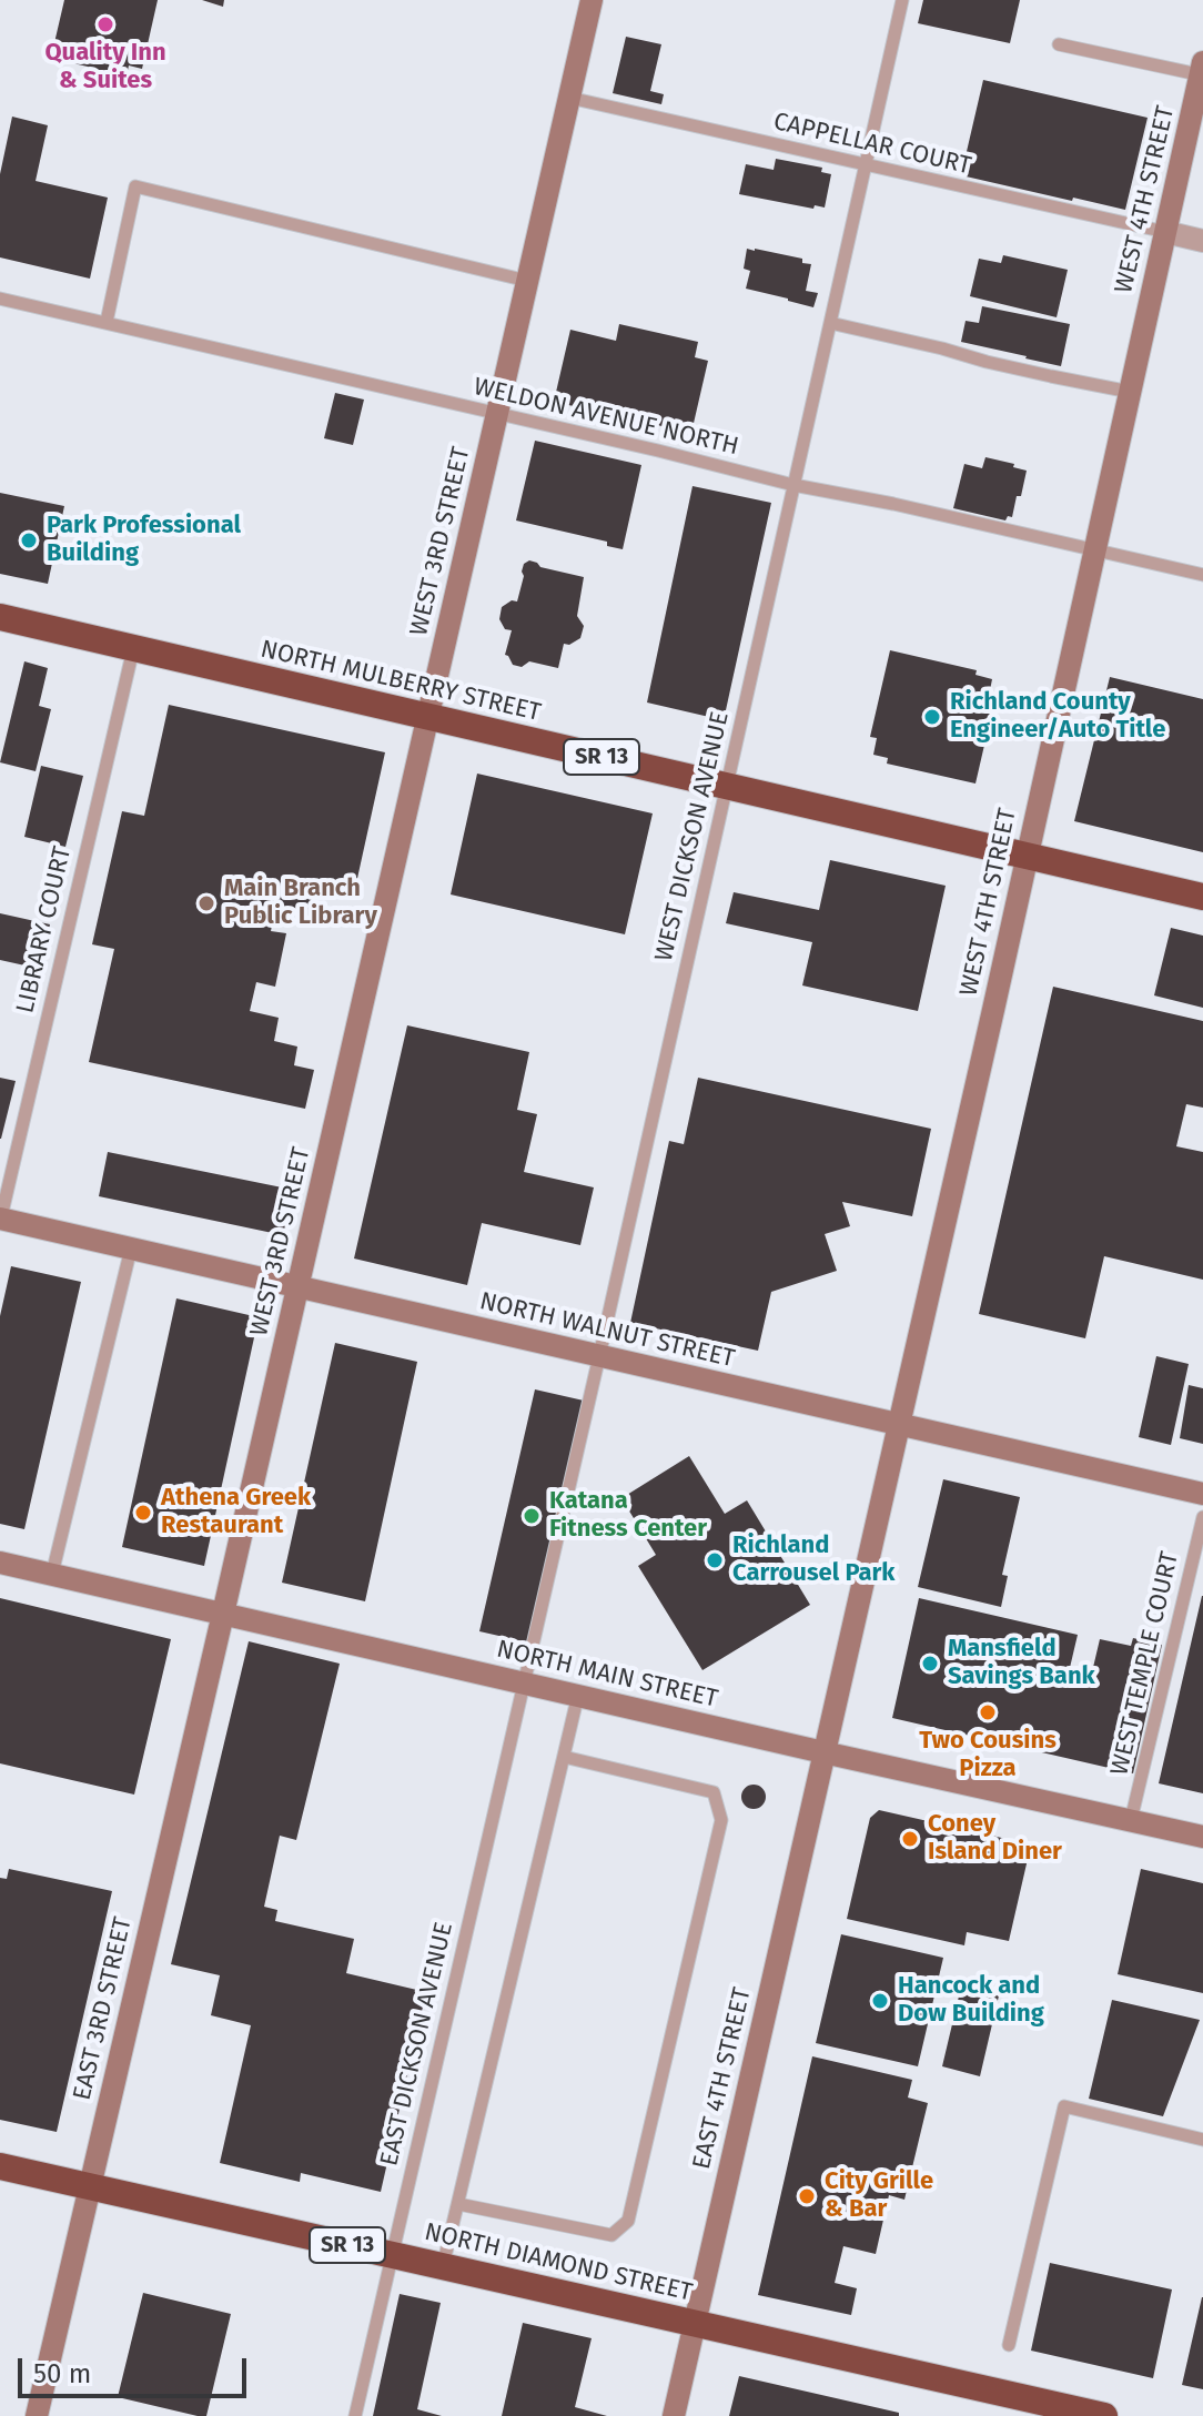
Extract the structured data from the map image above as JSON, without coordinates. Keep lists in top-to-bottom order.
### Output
{
  "streets": {
    "highway": ["NORTH MULBERRY STREET", "SR 13", "NORTH DIAMOND STREET"],
    "street": [
      "WEST 4TH STREET",
      "WEST 3RD STREET",
      "NORTH WALNUT STREET",
      "NORTH MAIN STREET",
      "EAST 3RD STREET",
      "EAST 4TH STREET"
    ],
    "lane": [
      "CAPPELLAR COURT",
      "WELDON AVENUE NORTH",
      "WEST DICKSON AVENUE",
      "LIBRARY COURT",
      "WEST TEMPLE COURT",
      "EAST DICKSON AVENUE"
    ]
  },
  "crossings": [
    ["CAPPELLAR COURT", "WEST 4TH STREET"],
    ["CAPPELLAR COURT", "WEST 3RD STREET"],
    ["CAPPELLAR COURT", "WEST DICKSON AVENUE"],
    ["WEST 4TH STREET", "WELDON AVENUE NORTH"],
    ["WEST 4TH STREET", "NORTH MULBERRY STREET"],
    ["WEST 4TH STREET", "NORTH WALNUT STREET"],
    ["WEST 4TH STREET", "NORTH MAIN STREET"],
    ["WEST 4TH STREET", "EAST 4TH STREET"],
    ["WELDON AVENUE NORTH", "WEST 3RD STREET"],
    ["WELDON AVENUE NORTH", "WEST DICKSON AVENUE"],
    ["WEST 3RD STREET", "NORTH MULBERRY STREET"],
    ["WEST 3RD STREET", "NORTH WALNUT STREET"],
    ["WEST 3RD STREET", "NORTH MAIN STREET"],
    ["WEST 3RD STREET", "EAST 3RD STREET"],
    ["NORTH MULBERRY STREET", "WEST DICKSON AVENUE"],
    ["NORTH MULBERRY STREET", "LIBRARY COURT"],
    ["WEST DICKSON AVENUE", "NORTH WALNUT STREET"],
    ["WEST DICKSON AVENUE", "NORTH MAIN STREET"],
    ["WEST DICKSON AVENUE", "EAST DICKSON AVENUE"],
    ["LIBRARY COURT", "NORTH WALNUT STREET"],
    ["WEST TEMPLE COURT", "NORTH MAIN STREET"],
    ["NORTH MAIN STREET", "EAST 3RD STREET"],
    ["NORTH MAIN STREET", "EAST DICKSON AVENUE"],
    ["NORTH MAIN STREET", "EAST 4TH STREET"],
    ["EAST 3RD STREET", "NORTH DIAMOND STREET"],
    ["EAST DICKSON AVENUE", "NORTH DIAMOND STREET"],
    ["EAST 4TH STREET", "NORTH DIAMOND STREET"]
  ],
  "places": [
    "Quality Inn & Suites",
    "Park Professional Building",
    "Richland County Engineer/Auto Title",
    "Main Branch Public Library",
    "Athena Greek Restaurant",
    "Katana Fitness Center",
    "Richland Carrousel Park",
    "Mansfield Savings Bank",
    "Two Cousins Pizza",
    "Coney Island Diner",
    "Hancock and Dow Building",
    "City Grille & Bar"
  ],
  "scale_bar": "50 m"
}
